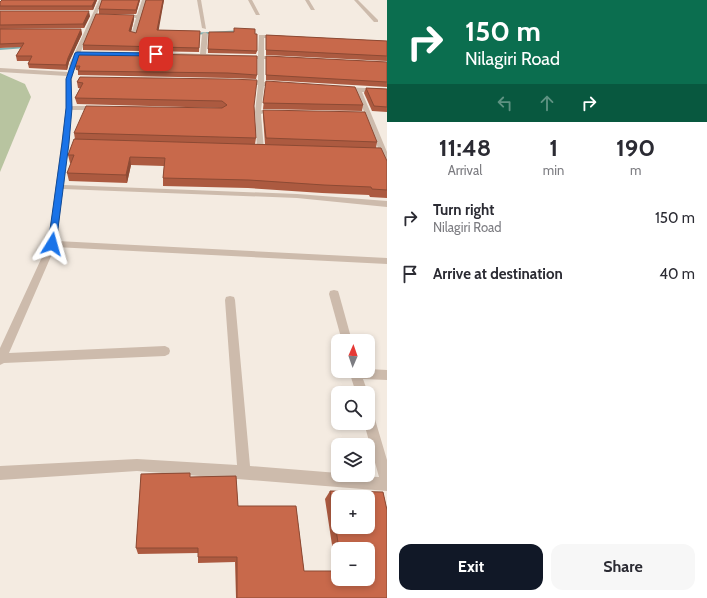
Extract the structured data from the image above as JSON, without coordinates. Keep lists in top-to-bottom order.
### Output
{
  "north": "top",
  "page": {
    "turn": ["150 m", "Nilagiri Road"],
    "eta": [
      "11:48",
      "Arrival",
      "1",
      "min",
      "190",
      "m"
    ],
    "list": [
      {
        "name": "Turn right",
        "note": "Nilagiri Road",
        "value": "150 m"
      },
      {
        "name": "Arrive at destination",
        "value": "40 m"
      }
    ],
    "map_buttons": ["+", "−"],
    "buttons": ["Exit", "Share"]
  }
}
